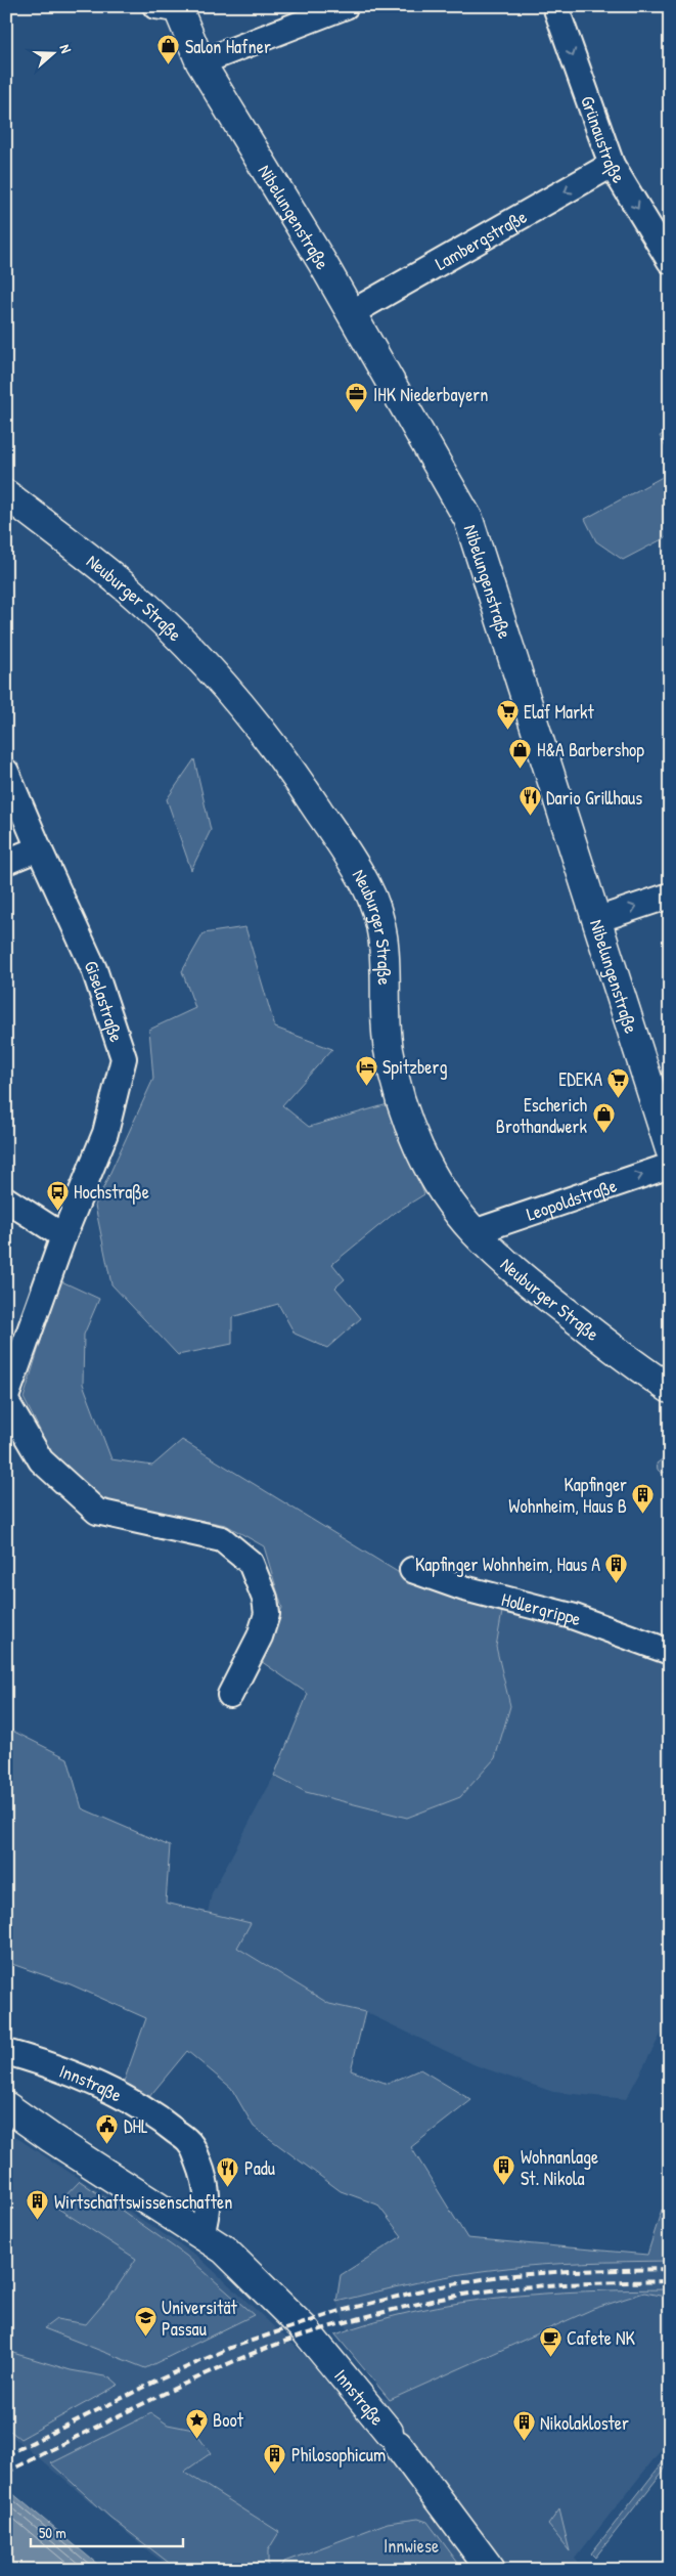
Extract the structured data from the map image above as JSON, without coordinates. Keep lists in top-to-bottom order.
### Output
{
  "streets": {
    "street": [
      "Grünaustraße",
      "Nibelungenstraße",
      "Lambergstraße",
      "Neuburger Straße",
      "Giselastraße",
      "Leopoldstraße",
      "Hollergrippe",
      "Innstraße"
    ]
  },
  "crossings": [
    ["Grünaustraße", "Lambergstraße"],
    ["Nibelungenstraße", "Lambergstraße"],
    ["Neuburger Straße", "Leopoldstraße"]
  ],
  "one_way": ["Grünaustraße", "Lambergstraße", "Leopoldstraße"],
  "parks": ["Innwiese"],
  "places": {
    "shop": ["Salon Hafner", "H&A Barbershop", "Escherich Brothandwerk"],
    "office": ["IHK Niederbayern"],
    "supermarket": ["Elaf Markt", "EDEKA"],
    "restaurant": ["Dario Grillhaus", "Padu"],
    "hotel": ["Spitzberg"],
    "bus stop": ["Hochstraße"],
    "building": [
      "Kapfinger Wohnheim, Haus B",
      "Kapfinger Wohnheim, Haus A",
      "Wohnanlage St. Nikola",
      "Wirtschaftswissenschaften",
      "Nikolakloster",
      "Philosophicum"
    ],
    "public building": ["DHL"],
    "school or university": ["Universität Passau"],
    "cafe": ["Cafete NK"],
    "place": ["Boot"]
  },
  "scale_bar": "50 m",
  "north": "right"
}
